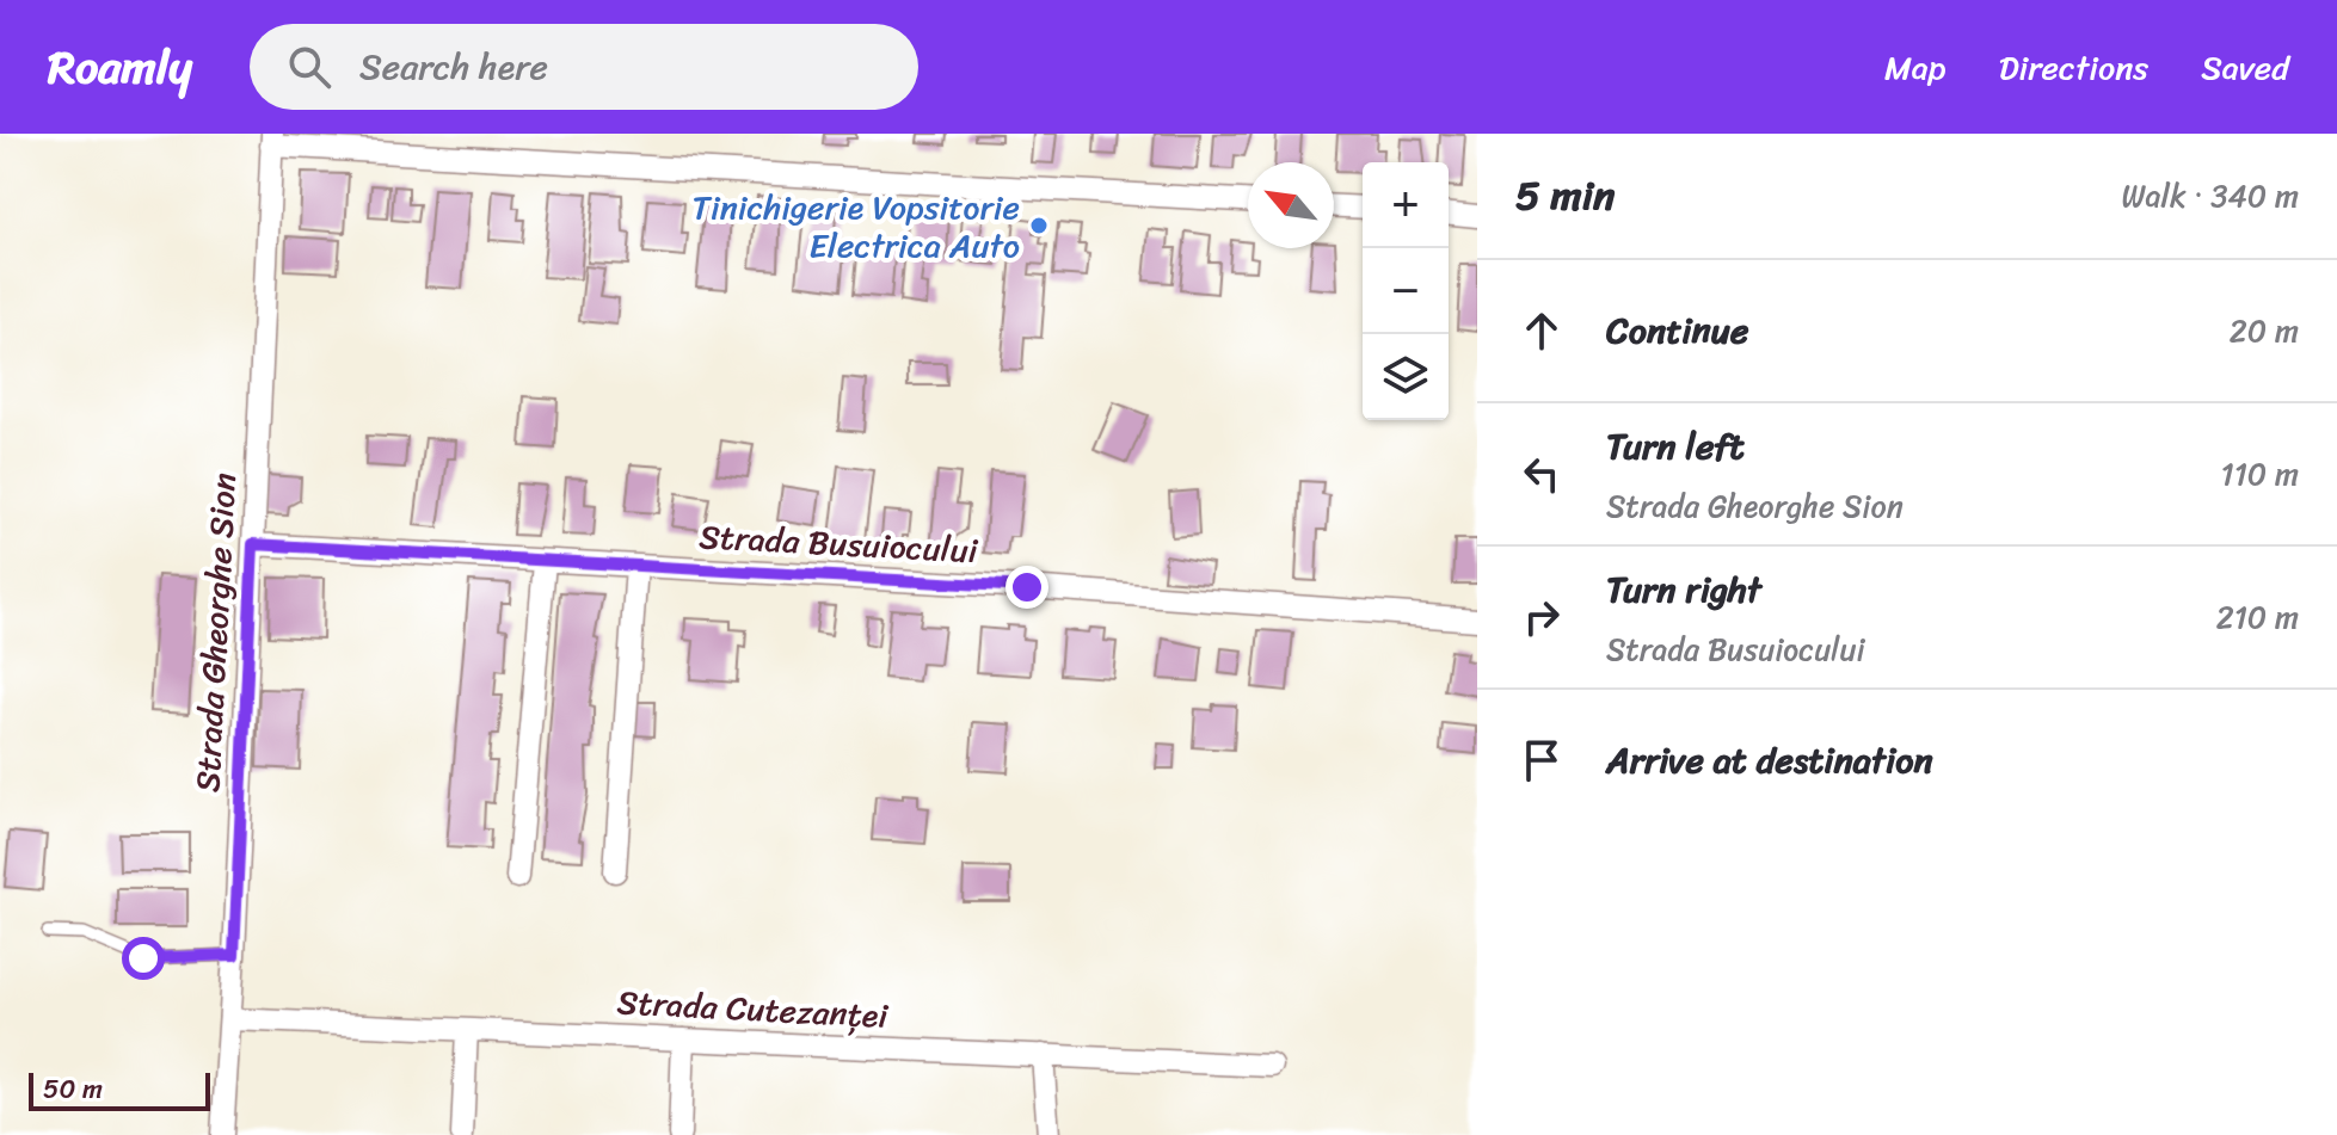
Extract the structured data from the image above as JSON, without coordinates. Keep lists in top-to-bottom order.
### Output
{
  "streets": {
    "street": ["Strada Busuiocului", "Strada Gheorghe Sion", "Strada Cutezanței"]
  },
  "crossings": [
    ["Strada Busuiocului", "Strada Gheorghe Sion"],
    ["Strada Gheorghe Sion", "Strada Cutezanței"]
  ],
  "places": ["Tinichigerie Vopsitorie Electrica Auto"],
  "scale_bar": "50 m",
  "north": "top left",
  "page": {
    "header": "Roamly",
    "search": "Search here",
    "nav": ["Map", "Directions", "Saved"],
    "heading": ["5 min", "Walk · 340 m"],
    "map_buttons": ["+", "−"],
    "list": [
      ["Continue", "20 m"],
      ["Turn left", "Strada Gheorghe Sion", "110 m"],
      ["Turn right", "Strada Busuiocului", "210 m"],
      "Arrive at destination"
    ],
    "scale": "50 m"
  }
}
